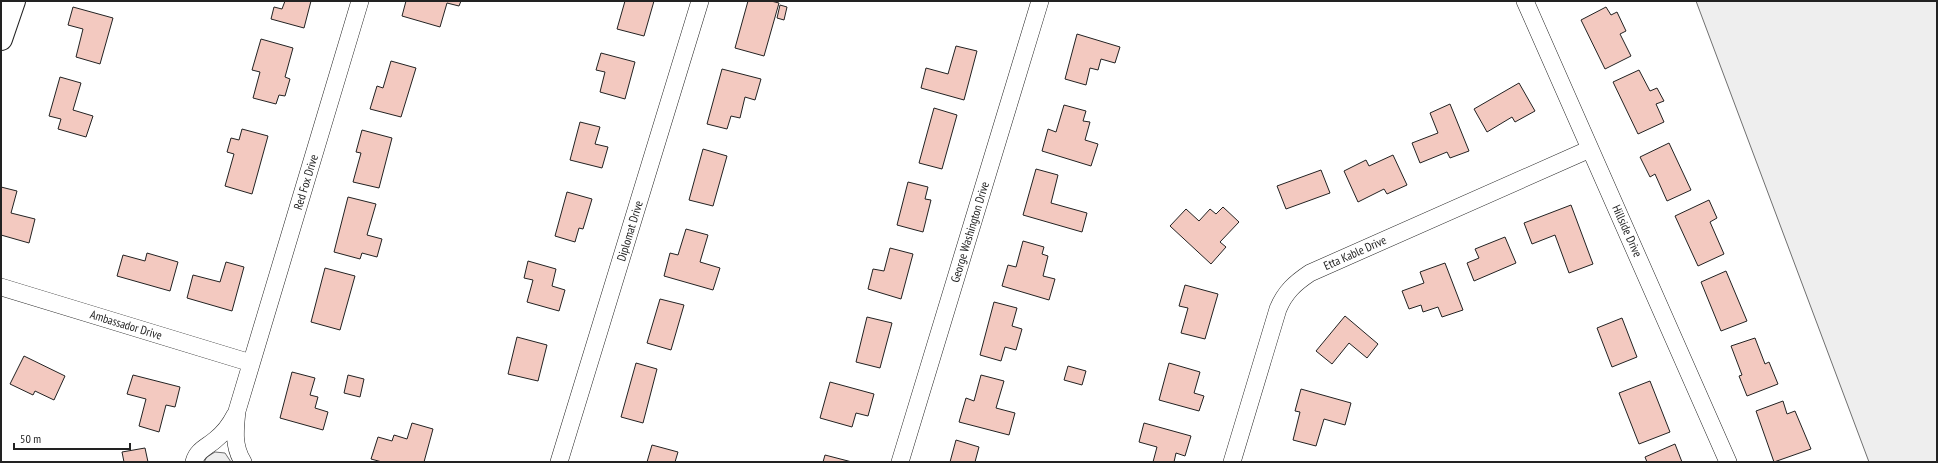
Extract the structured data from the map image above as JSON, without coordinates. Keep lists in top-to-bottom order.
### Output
{
  "streets": {
    "street": [
      "Red Fox Drive",
      "Diplomat Drive",
      "Hillside Drive",
      "George Washington Drive",
      "Etta Kable Drive",
      "Ambassador Drive"
    ]
  },
  "crossings": [
    ["Red Fox Drive", "Ambassador Drive"],
    ["Hillside Drive", "Etta Kable Drive"]
  ],
  "scale_bar": "50 m"
}
